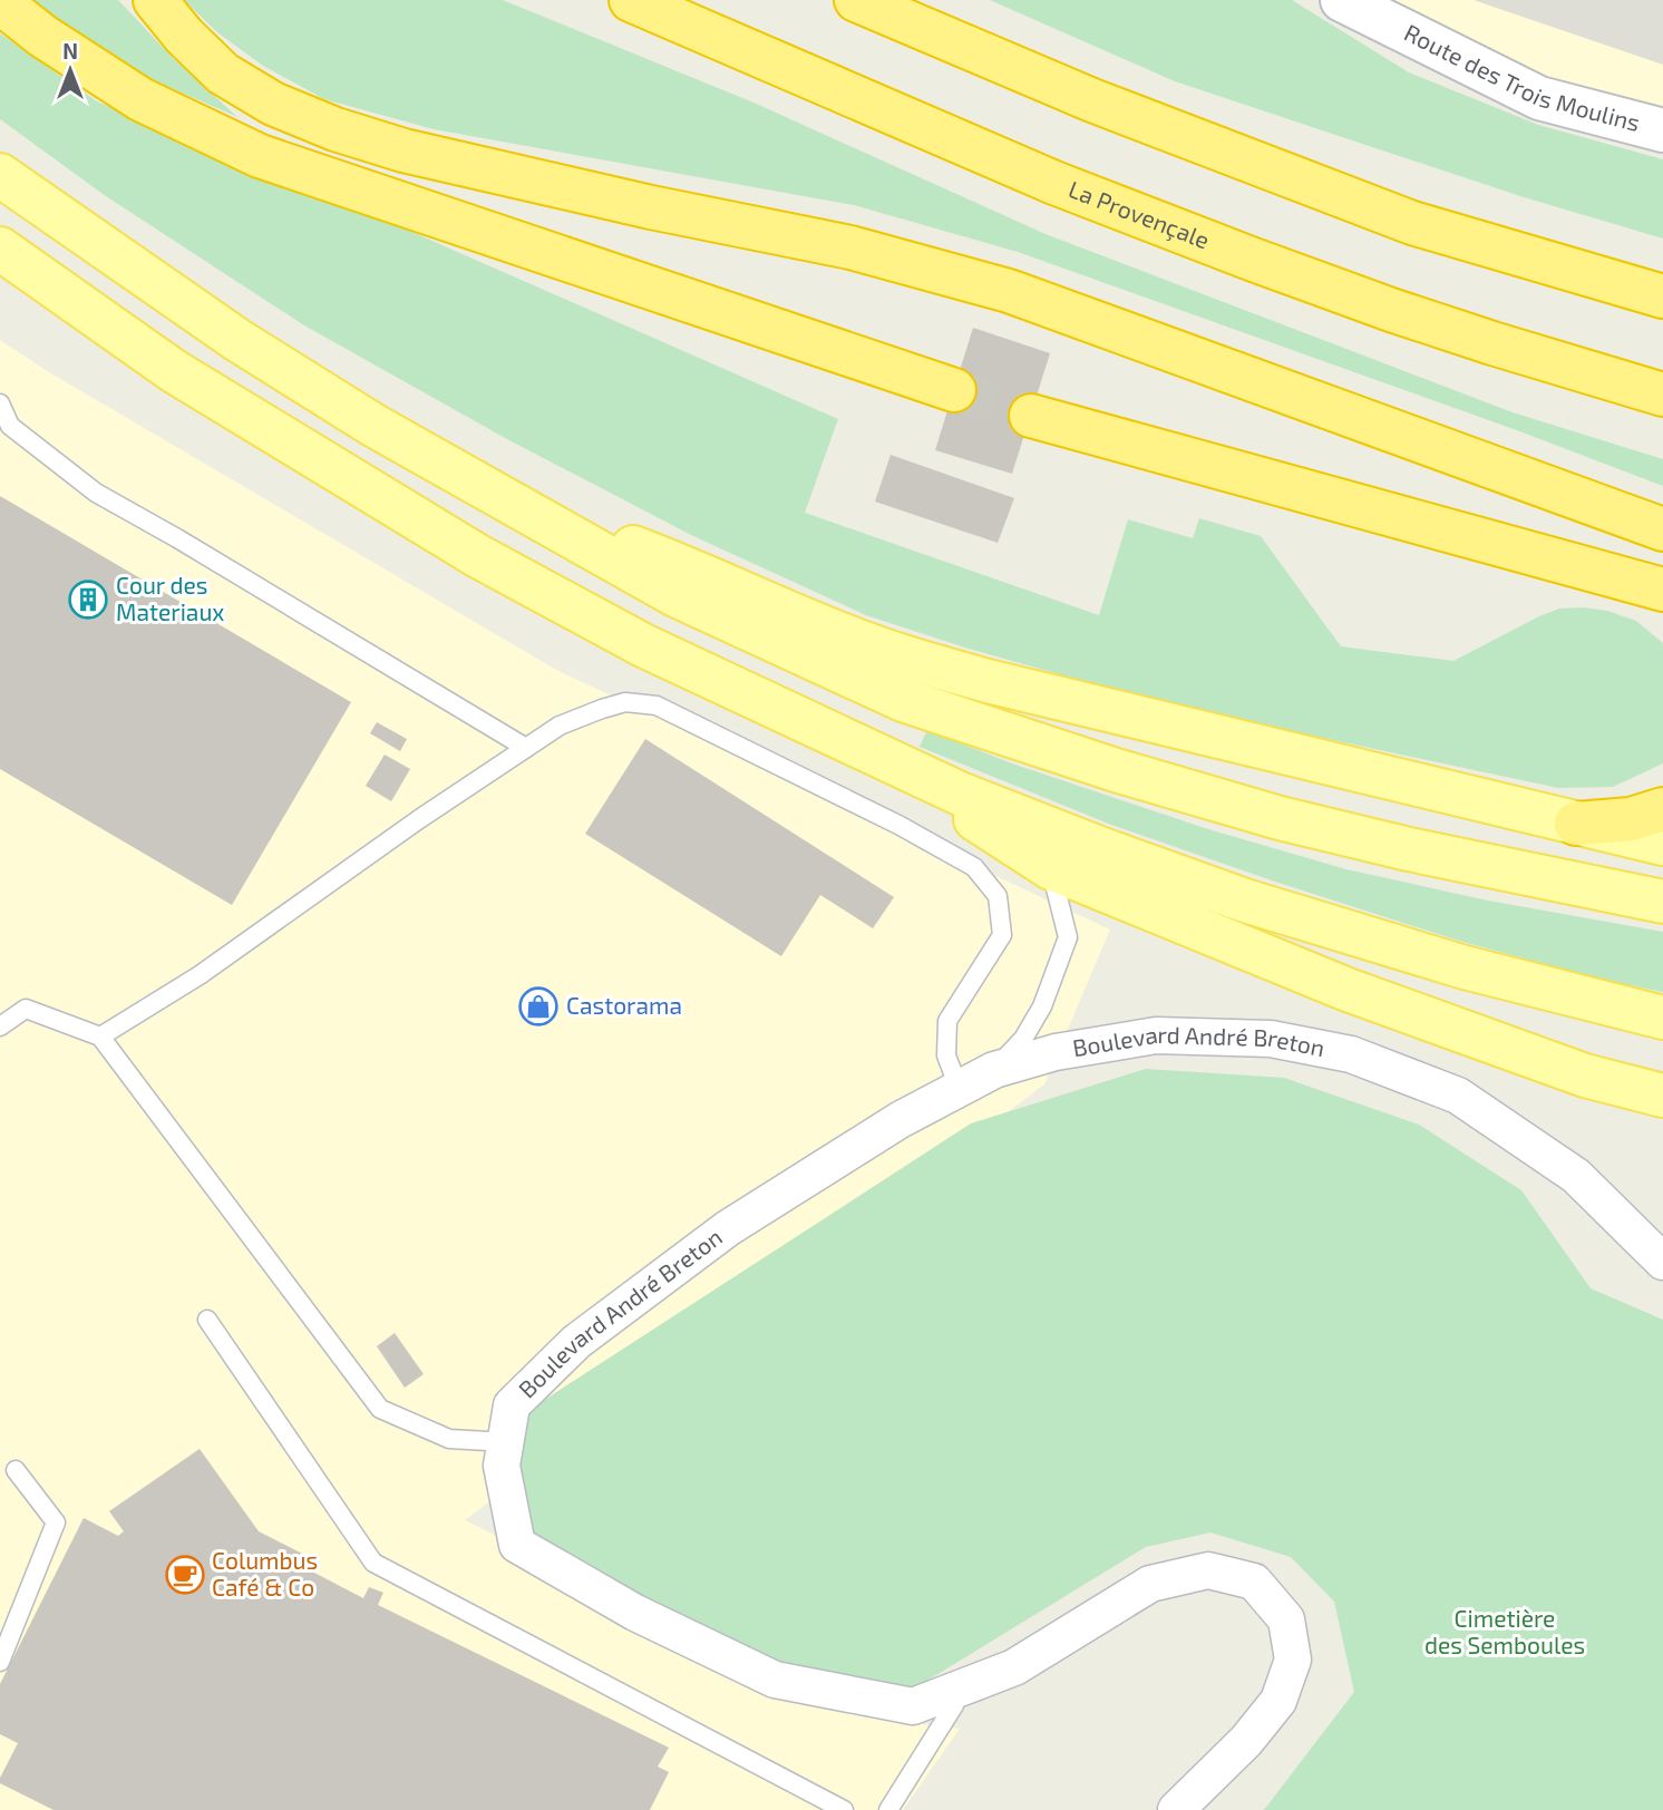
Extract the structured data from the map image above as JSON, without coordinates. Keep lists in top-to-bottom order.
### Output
{
  "streets": {
    "highway": ["La Provençale"],
    "street": ["Route des Trois Moulins", "Boulevard André Breton"]
  },
  "parks": ["Cimetière des Semboules"],
  "places": {
    "building": ["Cour des Materiaux"],
    "shop": ["Castorama"],
    "cafe": ["Columbus Café & Co"]
  },
  "north": "top"
}
